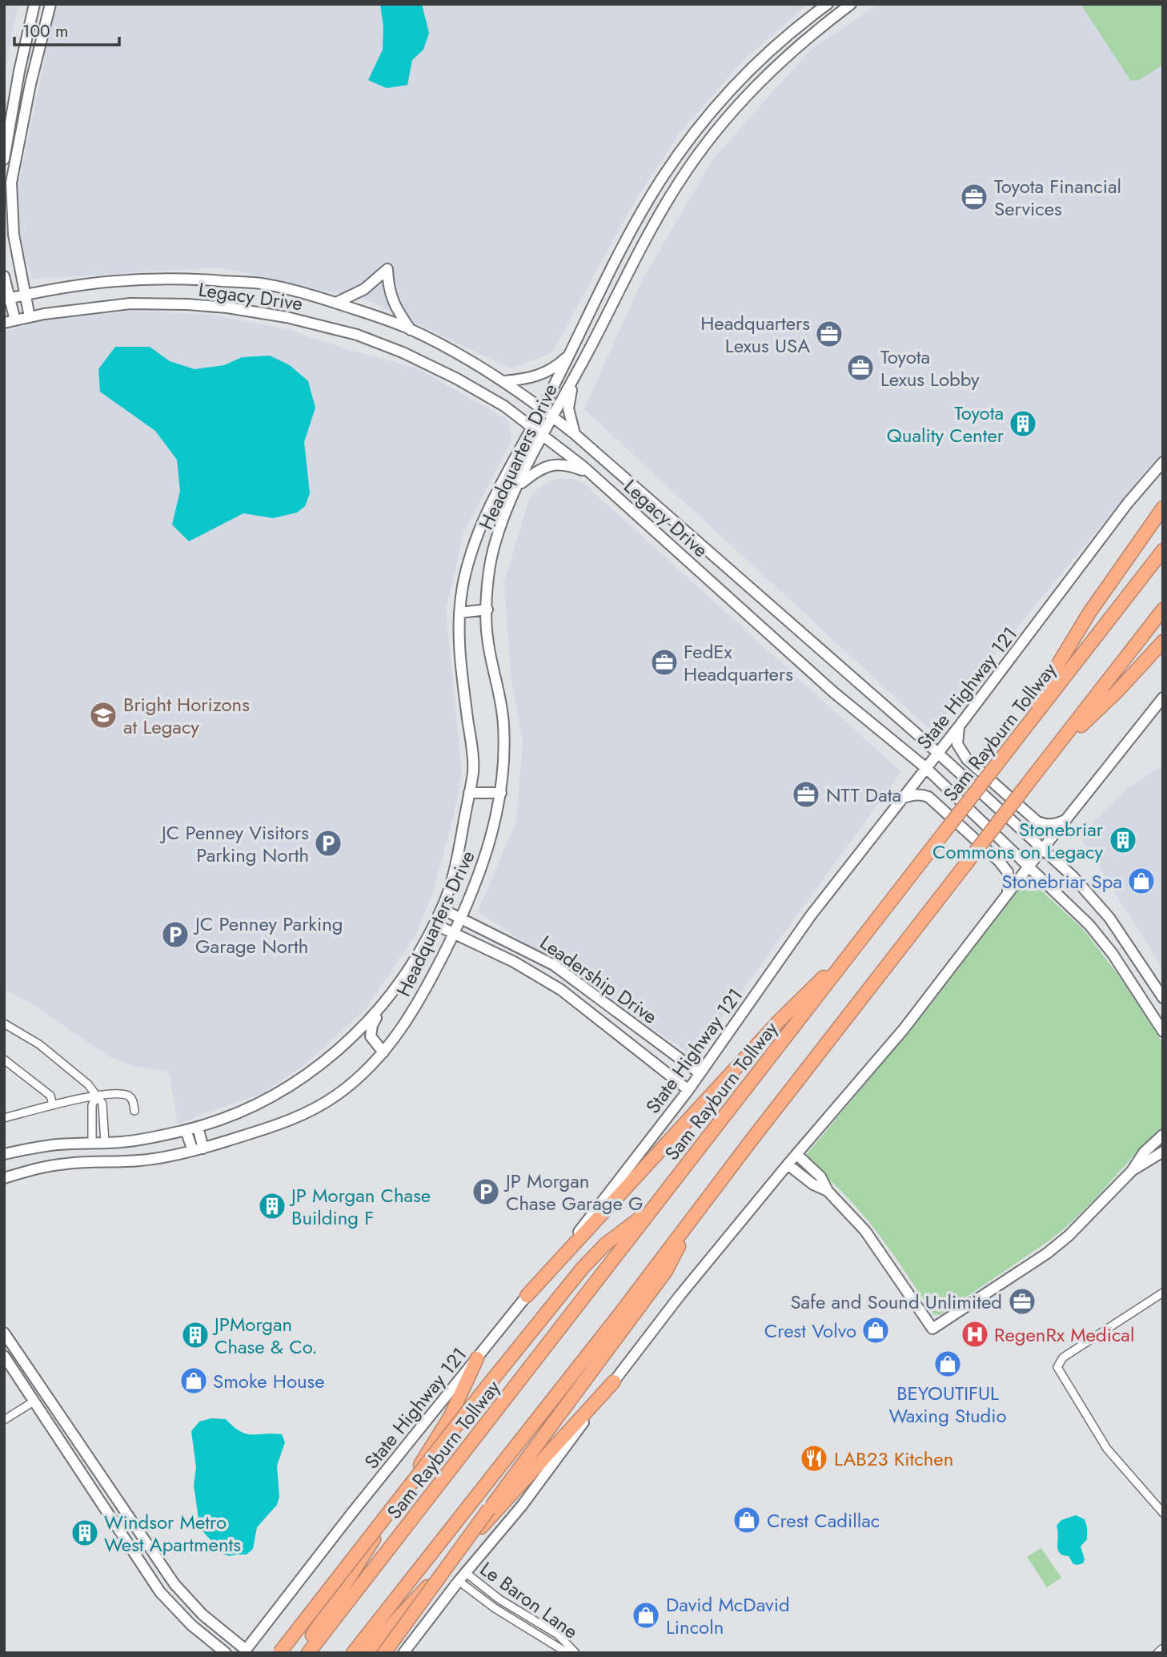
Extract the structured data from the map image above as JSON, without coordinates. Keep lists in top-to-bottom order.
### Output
{
  "streets": {
    "highway": ["Sam Rayburn Tollway"],
    "main road": [
      "Legacy Drive",
      "Headquarters Drive",
      "State Highway 121",
      "Leadership Drive"
    ],
    "street": ["Le Baron Lane"]
  },
  "crossings": [
    ["Legacy Drive", "Headquarters Drive"],
    ["Legacy Drive", "State Highway 121"],
    ["Headquarters Drive", "Leadership Drive"],
    ["State Highway 121", "Leadership Drive"]
  ],
  "places": {
    "office": [
      "Toyota Financial Services",
      "Headquarters Lexus USA",
      "Toyota Lexus Lobby",
      "FedEx Headquarters",
      "NTT Data",
      "Safe and Sound Unlimited"
    ],
    "building": [
      "Toyota Quality Center",
      "Stonebriar Commons on Legacy",
      "JP Morgan Chase Building F",
      "JPMorgan Chase & Co.",
      "Windsor Metro West Apartments"
    ],
    "school or university": ["Bright Horizons at Legacy"],
    "parking": ["JC Penney Visitors Parking North", "JC Penney Parking Garage North", "JP Morgan Chase Garage G"],
    "shop": [
      "Stonebriar Spa",
      "Crest Volvo",
      "BEYOUTIFUL Waxing Studio",
      "Smoke House",
      "Crest Cadillac",
      "David McDavid Lincoln"
    ],
    "hospital": ["RegenRx Medical"],
    "restaurant": ["LAB23 Kitchen"]
  },
  "scale_bar": "100 m"
}
